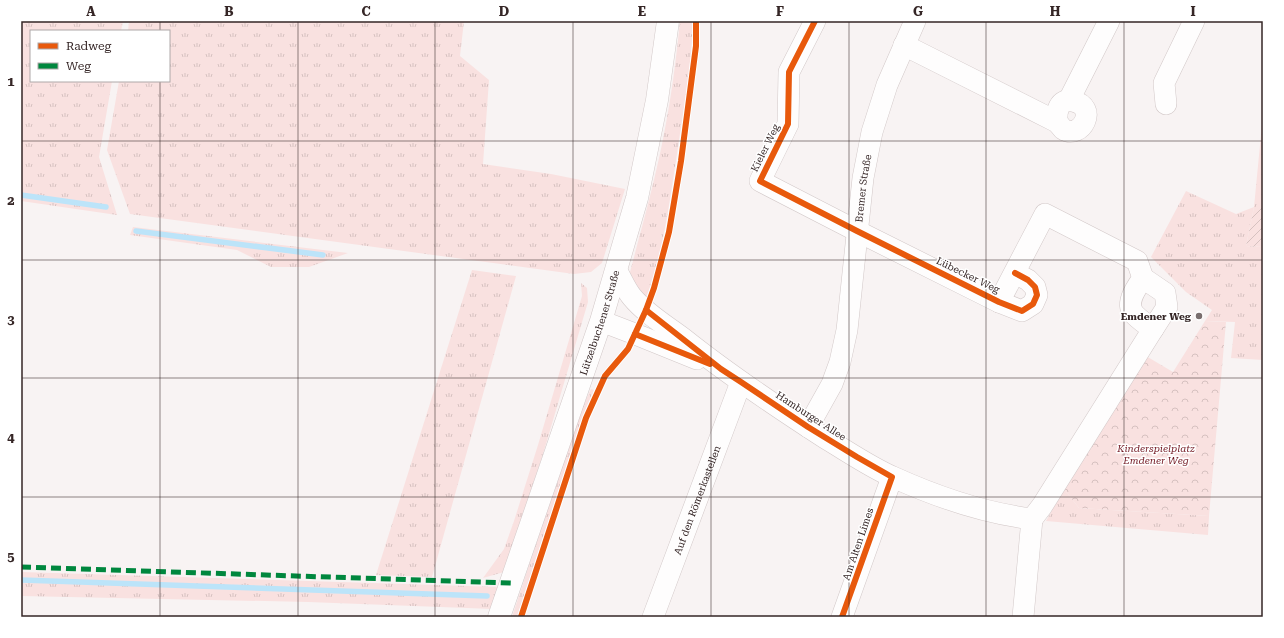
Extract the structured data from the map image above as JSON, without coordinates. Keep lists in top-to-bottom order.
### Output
{
  "streets": {
    "main road": ["Lützelbuchener Straße"],
    "street": [
      "Kieler Weg",
      "Bremer Straße",
      "Lübecker Weg",
      "Hamburger Allee",
      "Auf den Römerkastellen",
      "Am Alten Limes"
    ]
  },
  "crossings": [
    ["Kieler Weg", "Bremer Straße"],
    ["Kieler Weg", "Lübecker Weg"],
    ["Bremer Straße", "Lübecker Weg"],
    ["Bremer Straße", "Hamburger Allee"],
    ["Lützelbuchener Straße", "Hamburger Allee"],
    ["Hamburger Allee", "Auf den Römerkastellen"],
    ["Hamburger Allee", "Am Alten Limes"]
  ],
  "parks": ["Kinderspielplatz Emdener Weg"],
  "places": ["Emdener Weg"],
  "legend": ["Radweg", "Weg"],
  "grid": {
    "columns": [
      "A",
      "B",
      "C",
      "D",
      "E",
      "F",
      "G",
      "H",
      "I"
    ],
    "rows": [
      "1",
      "2",
      "3",
      "4",
      "5"
    ]
  }
}
